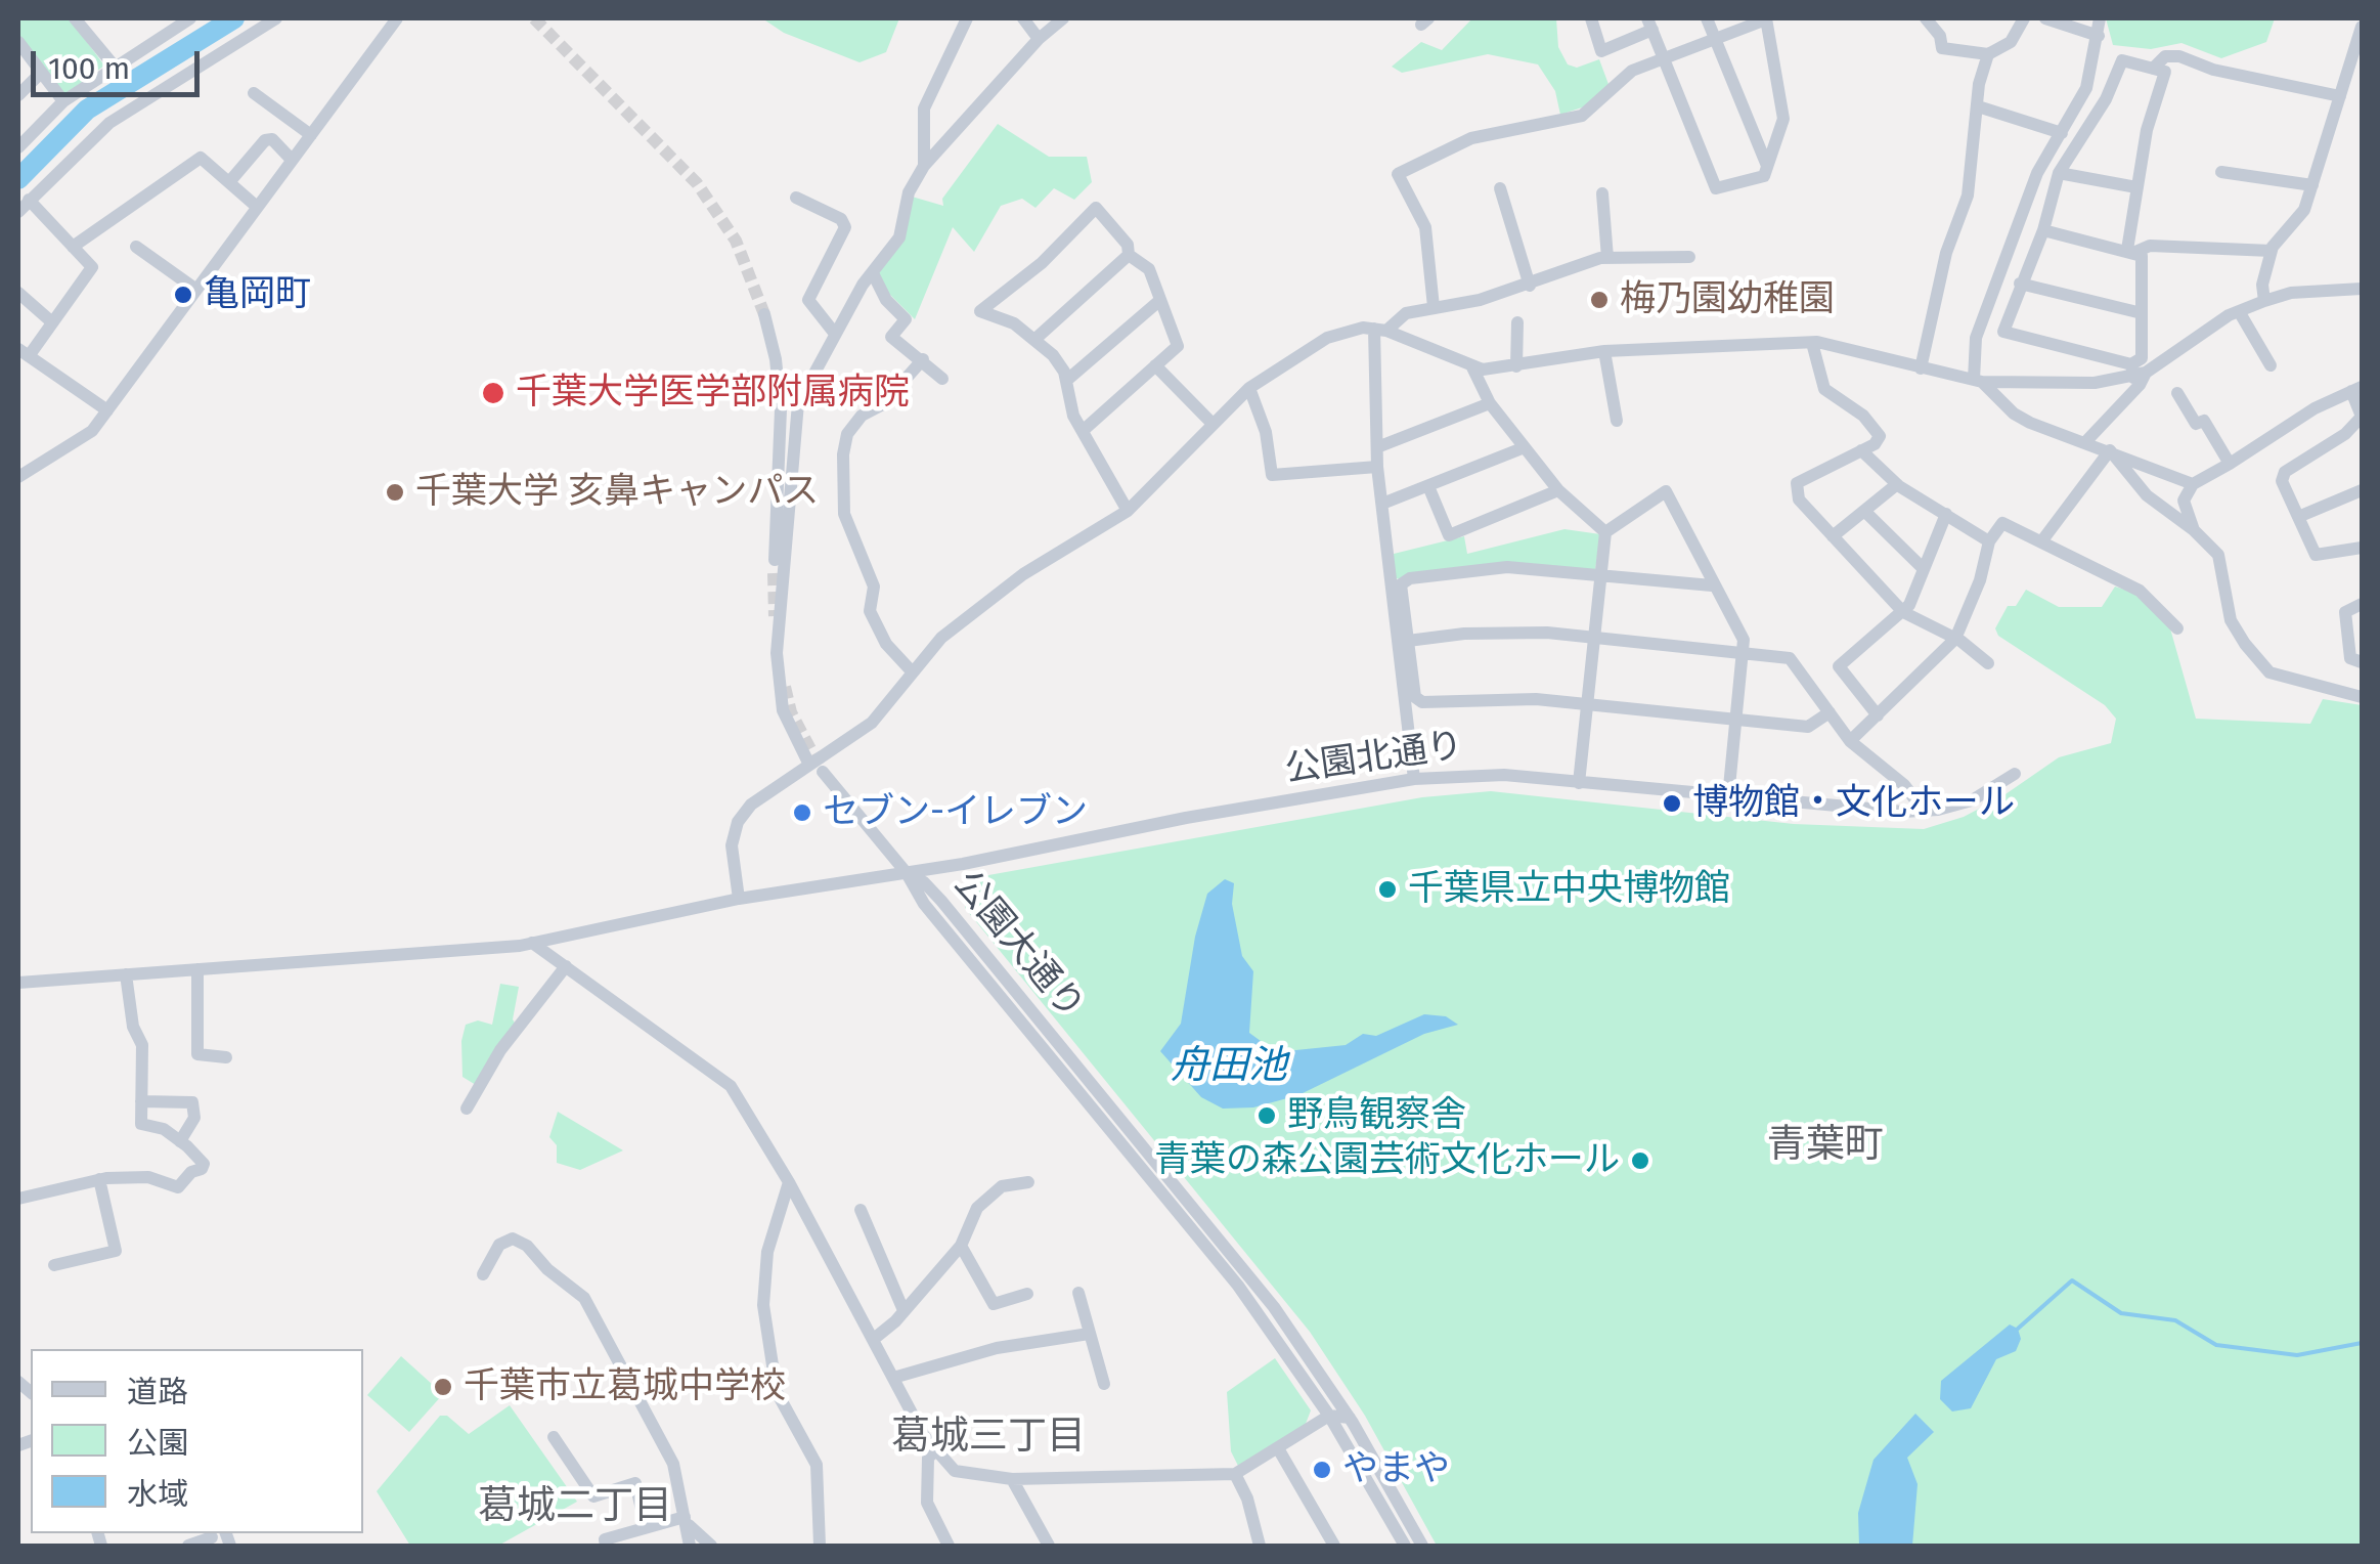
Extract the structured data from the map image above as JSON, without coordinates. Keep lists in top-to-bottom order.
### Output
{
  "streets": {
    "street": ["公園北通り", "公園大通り"]
  },
  "crossings": [
    ["公園北通り", "公園大通り"]
  ],
  "districts": ["青葉町", "葛城三丁目", "葛城二丁目"],
  "water": ["舟田池"],
  "places": [
    "亀岡町",
    "梅乃園幼稚園",
    "千葉大学医学部附属病院",
    "千葉大学 亥鼻キャンパス",
    "博物館・文化ホール",
    "セブン-イレブン",
    "千葉県立中央博物館",
    "野鳥観察舎",
    "青葉の森公園芸術文化ホール",
    "千葉市立葛城中学校",
    "やまや"
  ],
  "legend": ["道路", "公園", "水域"],
  "scale_bar": "100 m"
}
